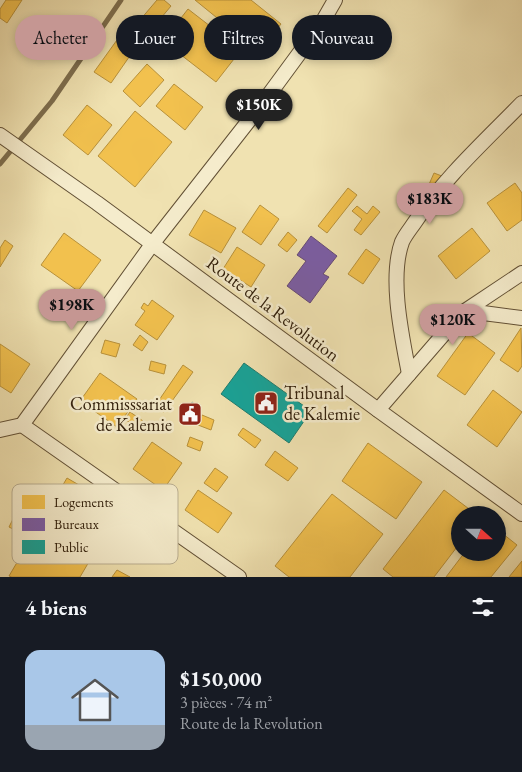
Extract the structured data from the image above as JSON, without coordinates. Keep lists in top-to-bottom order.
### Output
{
  "streets": {
    "street": ["Route de la Revolution"]
  },
  "places": {
    "public building": ["Tribunal de Kalemie", "Commisssariat de Kalemie"]
  },
  "legend": ["Logements", "Bureaux", "Public"],
  "north": "right",
  "page": {
    "chip": [
      "Acheter",
      "Louer",
      "Filtres",
      "Nouveau"
    ],
    "price": [
      "$150K",
      "$183K",
      "$198K",
      "$120K"
    ],
    "heading": "4 biens",
    "list": [
      {
        "name": "$150,000",
        "note": "3 pièces · 74 m² · Route de la Revolution"
      }
    ]
  }
}
